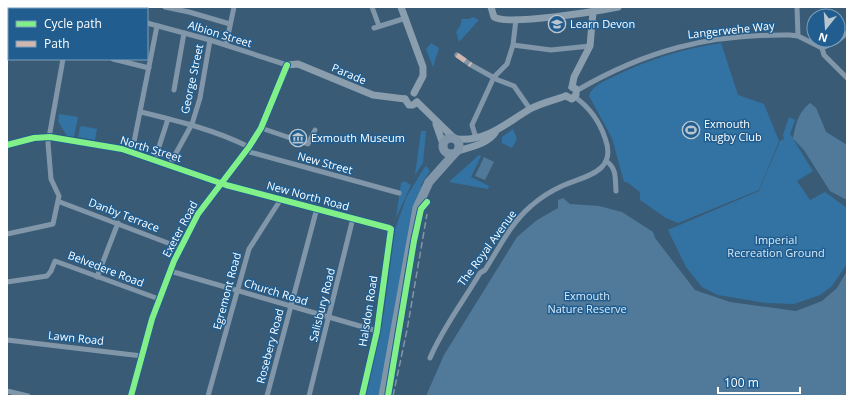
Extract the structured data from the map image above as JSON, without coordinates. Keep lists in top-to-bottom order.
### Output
{
  "streets": {
    "street": [
      "Langerwehe Way",
      "Albion Street",
      "Parade",
      "George Street",
      "North Street",
      "New Street",
      "New North Road",
      "Danby Terrace",
      "Exeter Road",
      "The Royal Avenue",
      "Belvedere Road",
      "Egremont Road",
      "Church Road",
      "Salisbury Road",
      "Halsdon Road",
      "Lawn Road",
      "Rosebery Road"
    ]
  },
  "crossings": [
    ["Albion Street", "Parade"],
    ["Albion Street", "George Street"],
    ["Albion Street", "Exeter Road"],
    ["Parade", "Exeter Road"],
    ["George Street", "North Street"],
    ["George Street", "New Street"],
    ["North Street", "New North Road"],
    ["North Street", "Exeter Road"],
    ["New Street", "Exeter Road"],
    ["New North Road", "Exeter Road"],
    ["New North Road", "Egremont Road"],
    ["New North Road", "Salisbury Road"],
    ["New North Road", "Halsdon Road"],
    ["New North Road", "Rosebery Road"],
    ["Danby Terrace", "Exeter Road"],
    ["Exeter Road", "Belvedere Road"],
    ["Exeter Road", "Church Road"],
    ["Exeter Road", "Lawn Road"],
    ["Egremont Road", "Church Road"],
    ["Church Road", "Salisbury Road"],
    ["Church Road", "Halsdon Road"],
    ["Church Road", "Rosebery Road"]
  ],
  "parks": ["Imperial Recreation Ground", "Exmouth Nature Reserve"],
  "places": {
    "school or university": ["Learn Devon"],
    "sports": ["Exmouth Rugby Club"],
    "museum": ["Exmouth Museum"]
  },
  "legend": ["Cycle path", "Path"],
  "scale_bar": "100 m",
  "north": "bottom"
}
